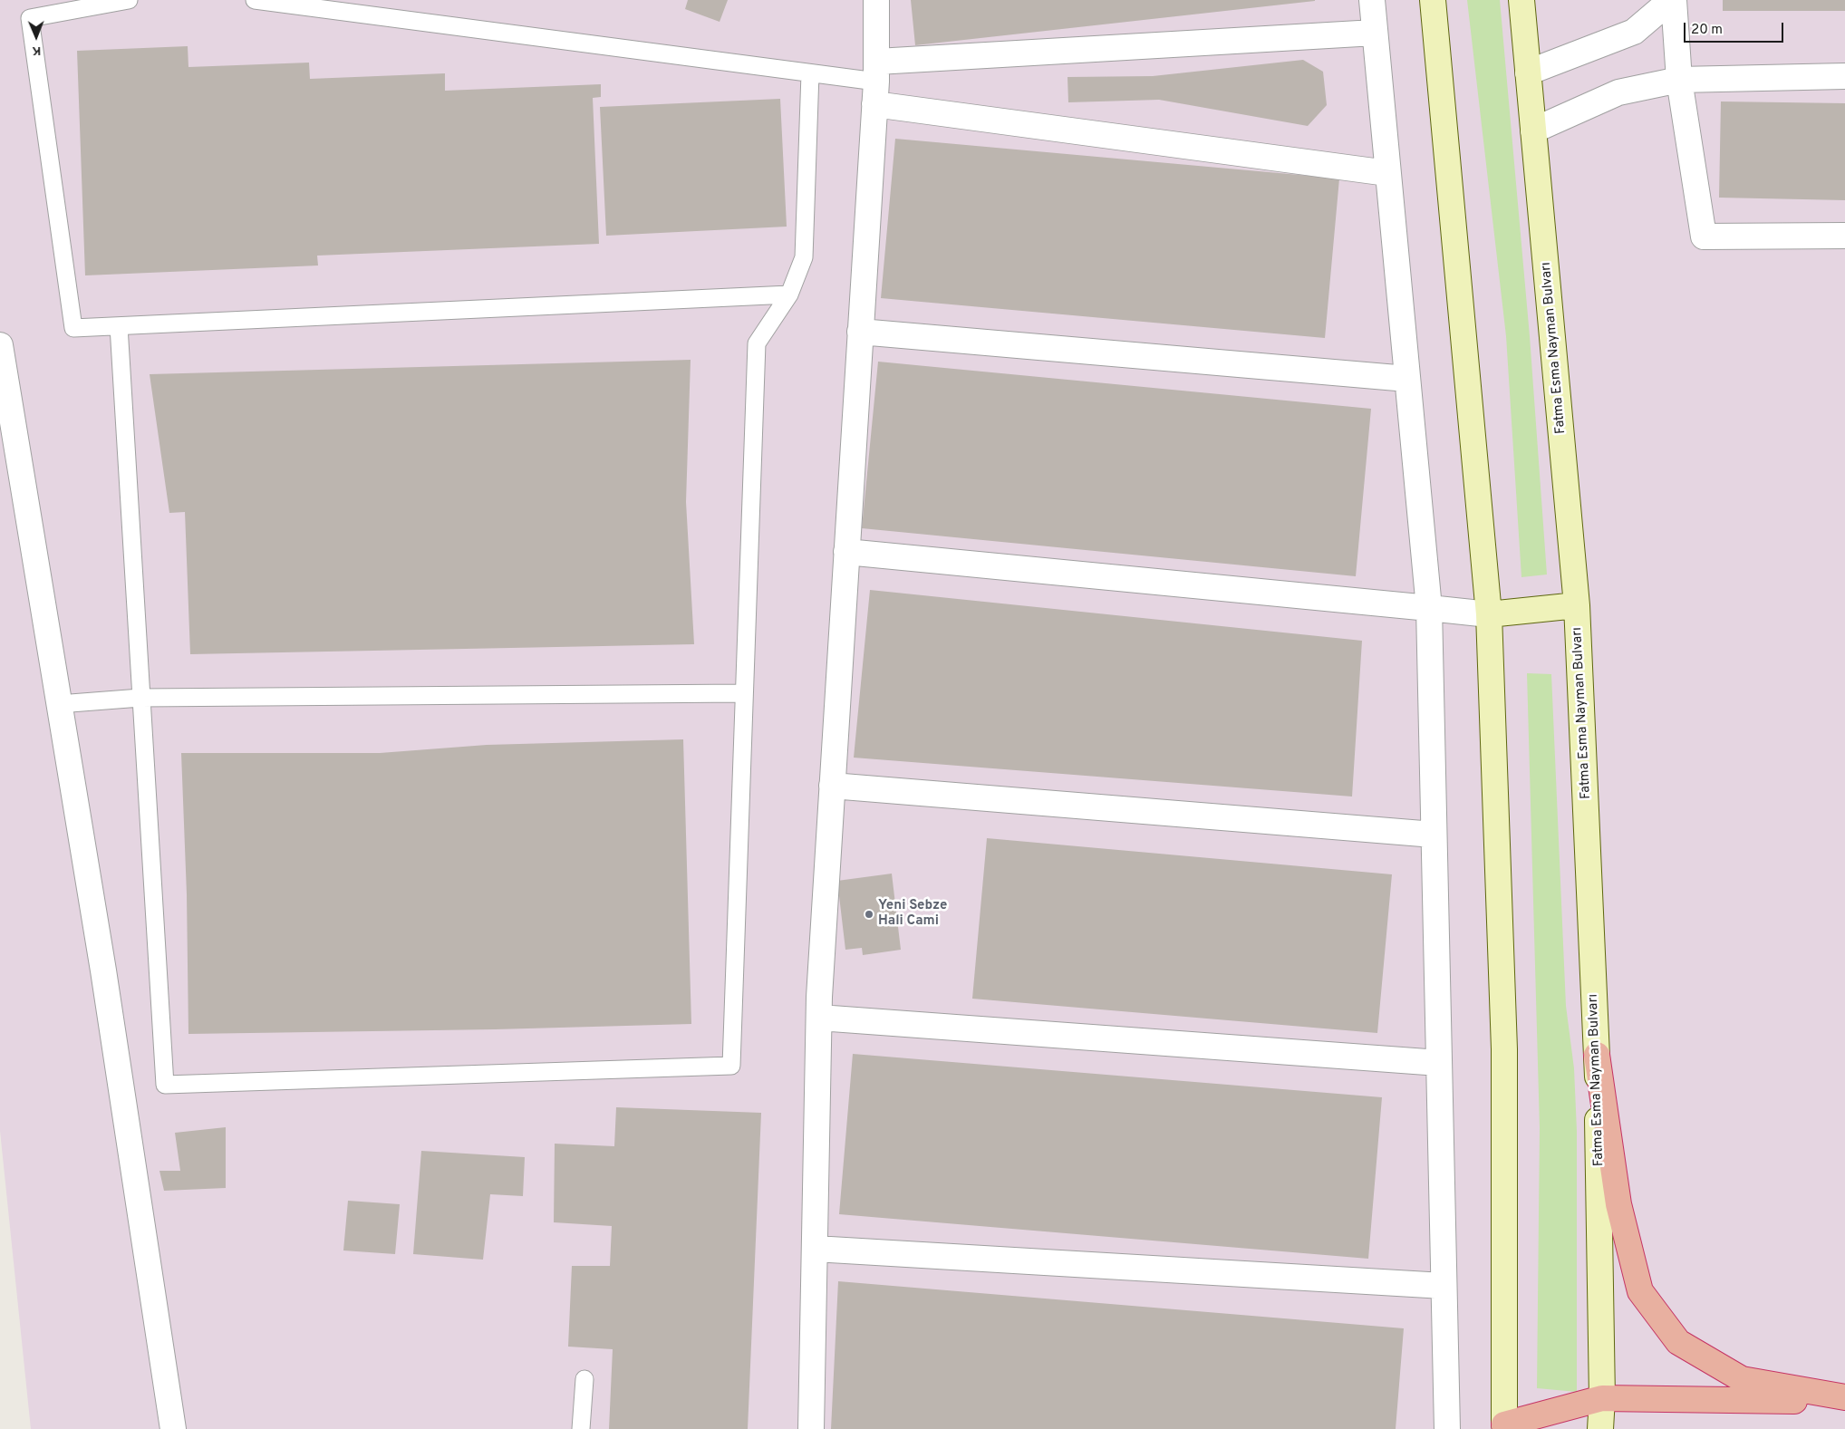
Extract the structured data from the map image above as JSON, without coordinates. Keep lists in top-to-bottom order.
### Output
{
  "streets": {
    "main road": ["Fatma Esma Nayman Bulvarı"]
  },
  "places": ["Yeni Sebze Hali Cami"],
  "scale_bar": "20 m",
  "north": "bottom"
}
